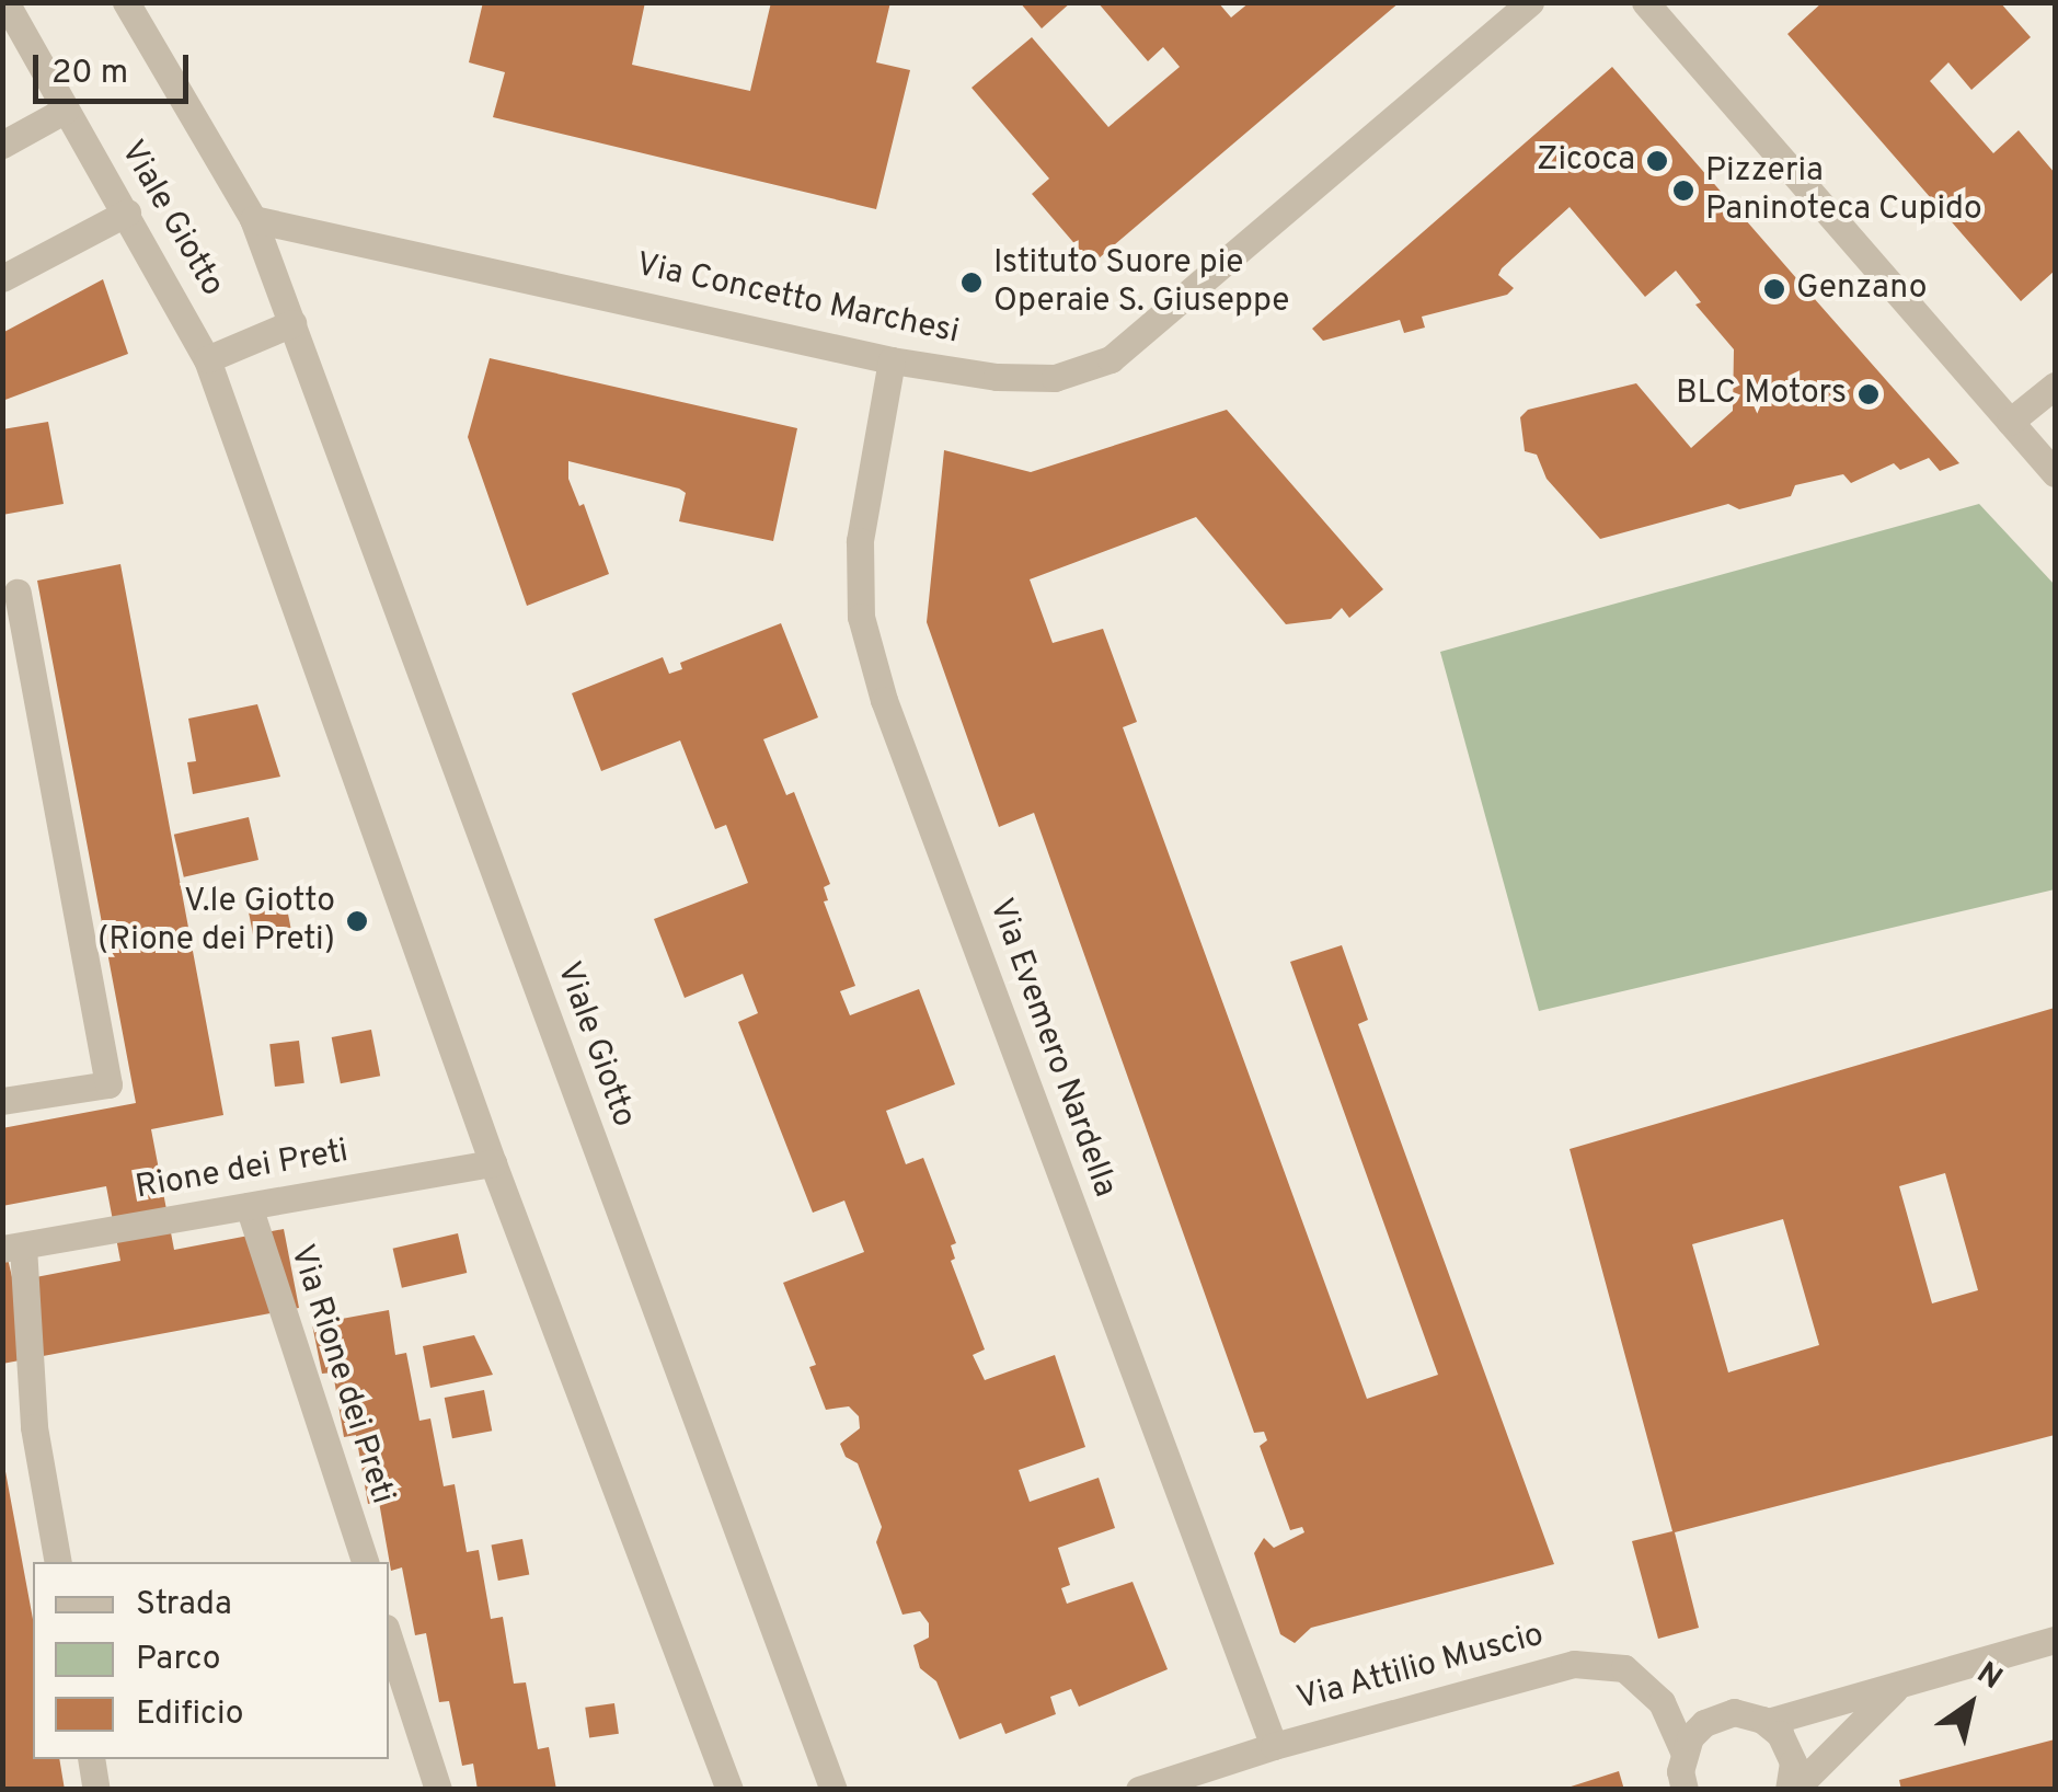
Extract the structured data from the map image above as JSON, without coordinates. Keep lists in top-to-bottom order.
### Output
{
  "streets": {
    "street": [
      "Viale Giotto",
      "Via Concetto Marchesi",
      "Via Evemero Nardella",
      "Rione dei Preti",
      "Via Rione dei Preti",
      "Via Attilio Muscio"
    ]
  },
  "crossings": [
    ["Viale Giotto", "Via Concetto Marchesi"],
    ["Viale Giotto", "Rione dei Preti"],
    ["Via Concetto Marchesi", "Via Evemero Nardella"],
    ["Via Evemero Nardella", "Via Attilio Muscio"],
    ["Rione dei Preti", "Via Rione dei Preti"]
  ],
  "places": [
    "Zicoca",
    "Pizzeria Paninoteca Cupido",
    "Istituto Suore pie Operaie S. Giuseppe",
    "Genzano",
    "BLC Motors",
    "V.le Giotto (Rione dei Preti)"
  ],
  "legend": ["Strada", "Parco", "Edificio"],
  "scale_bar": "20 m",
  "north": "top right"
}
